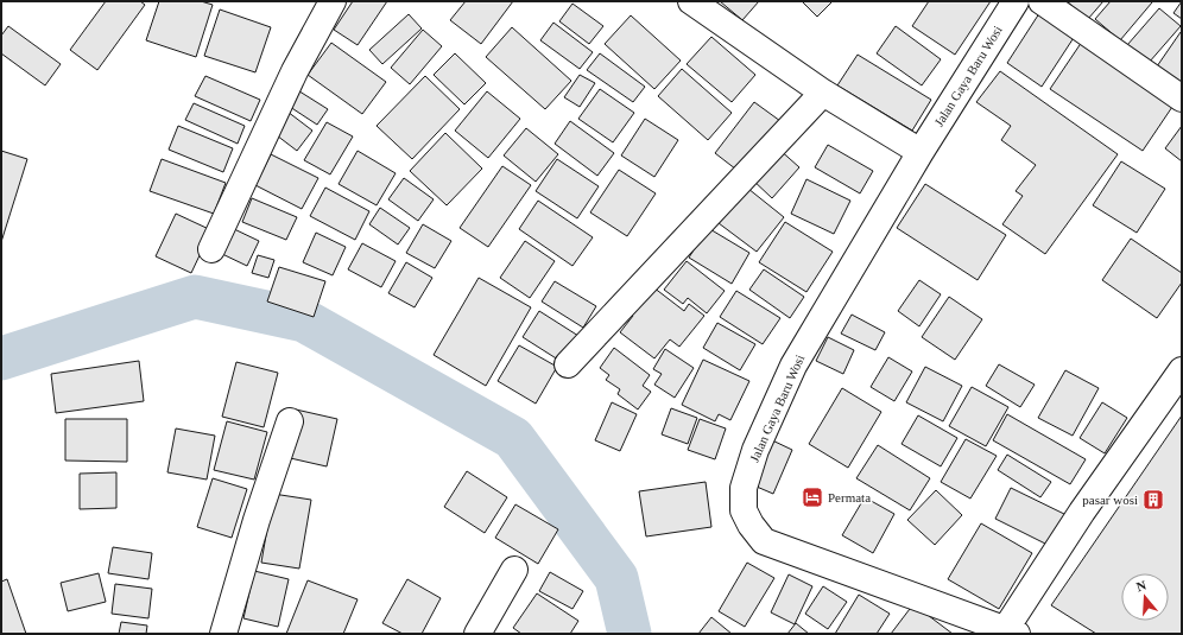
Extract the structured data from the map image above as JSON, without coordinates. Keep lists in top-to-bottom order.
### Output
{
  "streets": {
    "street": ["Jalan Gaya Baru Wosi"]
  },
  "places": {
    "hotel": ["Permata"],
    "building": ["pasar wosi"]
  },
  "north": "top"
}
